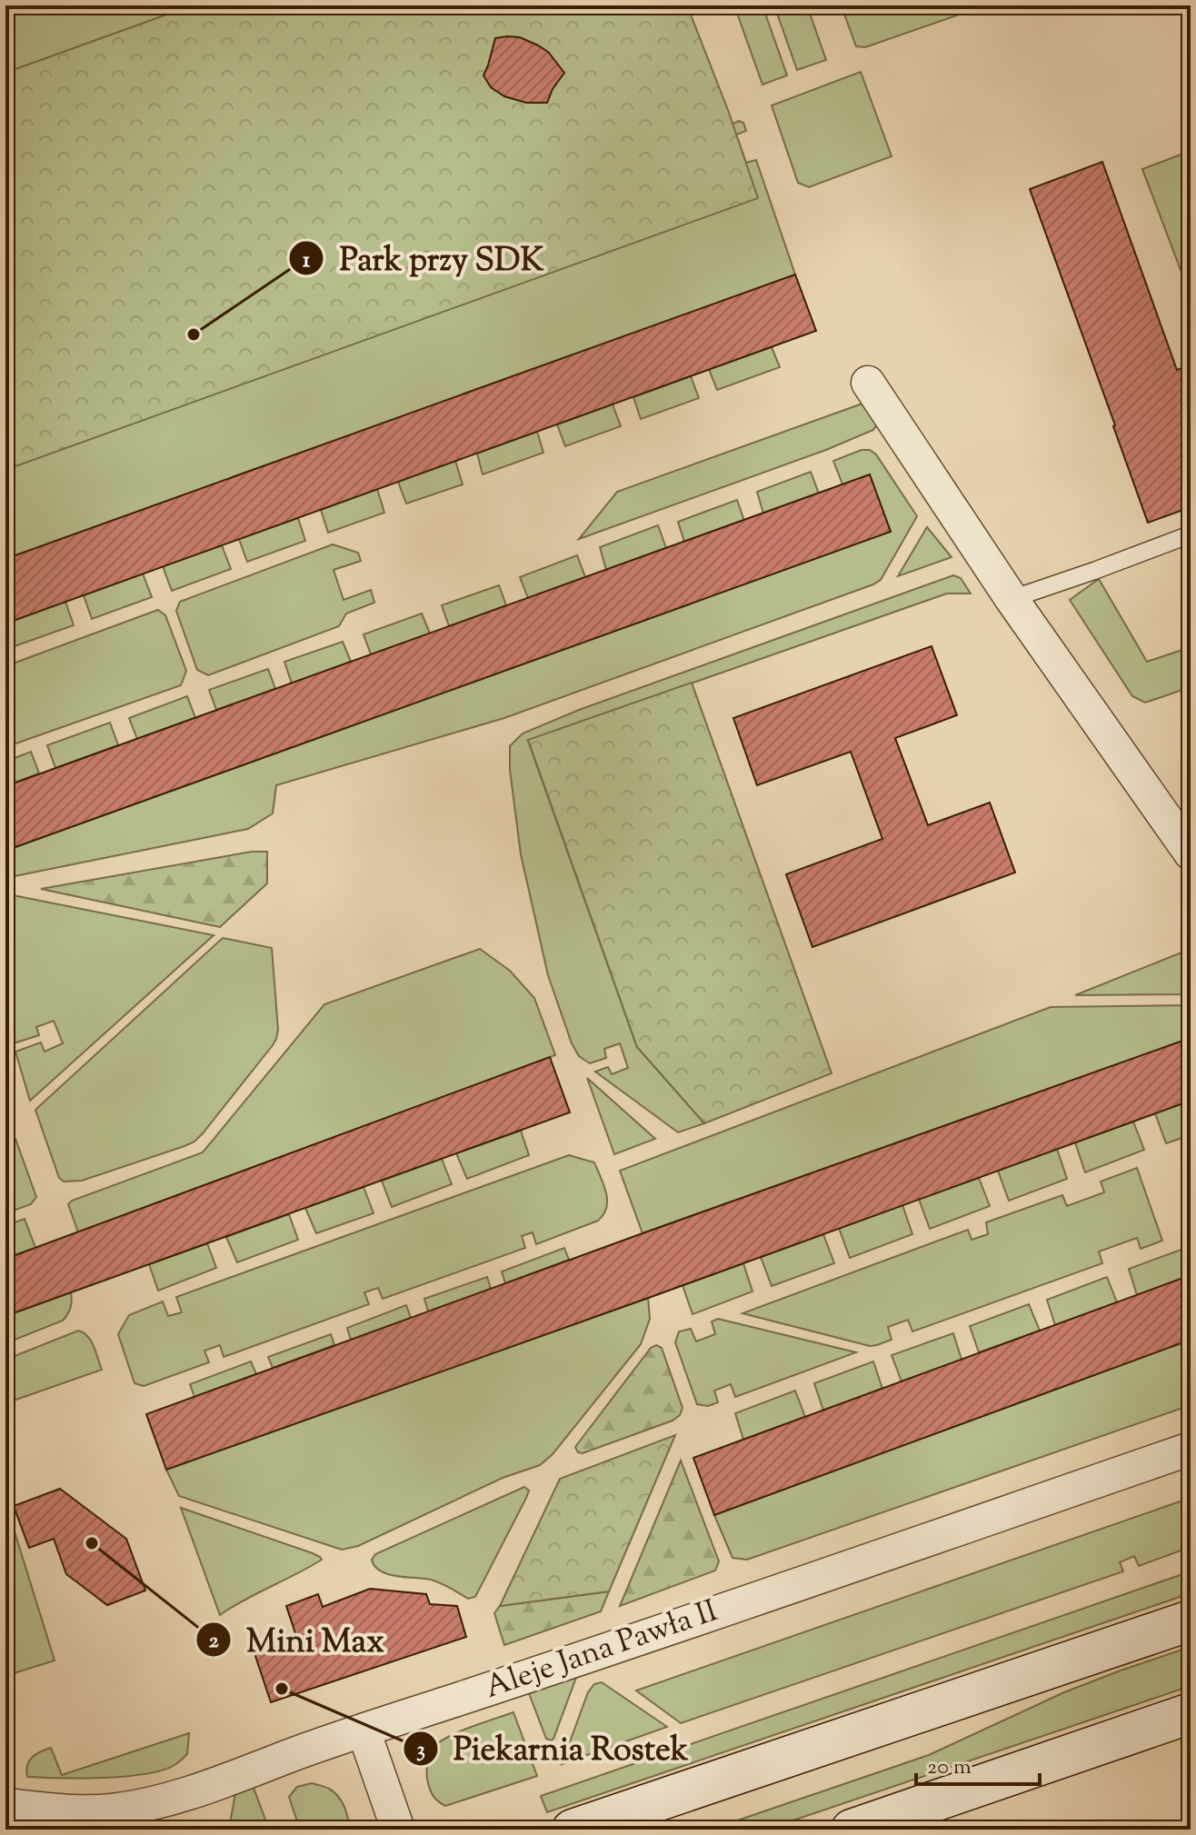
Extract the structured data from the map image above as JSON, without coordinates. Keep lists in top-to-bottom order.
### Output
{
  "streets": {
    "street": ["Aleje Jana Pawła II"]
  },
  "places": ["Park przy SDK", "Mini Max", "Piekarnia Rostek"],
  "scale_bar": "20 m"
}
